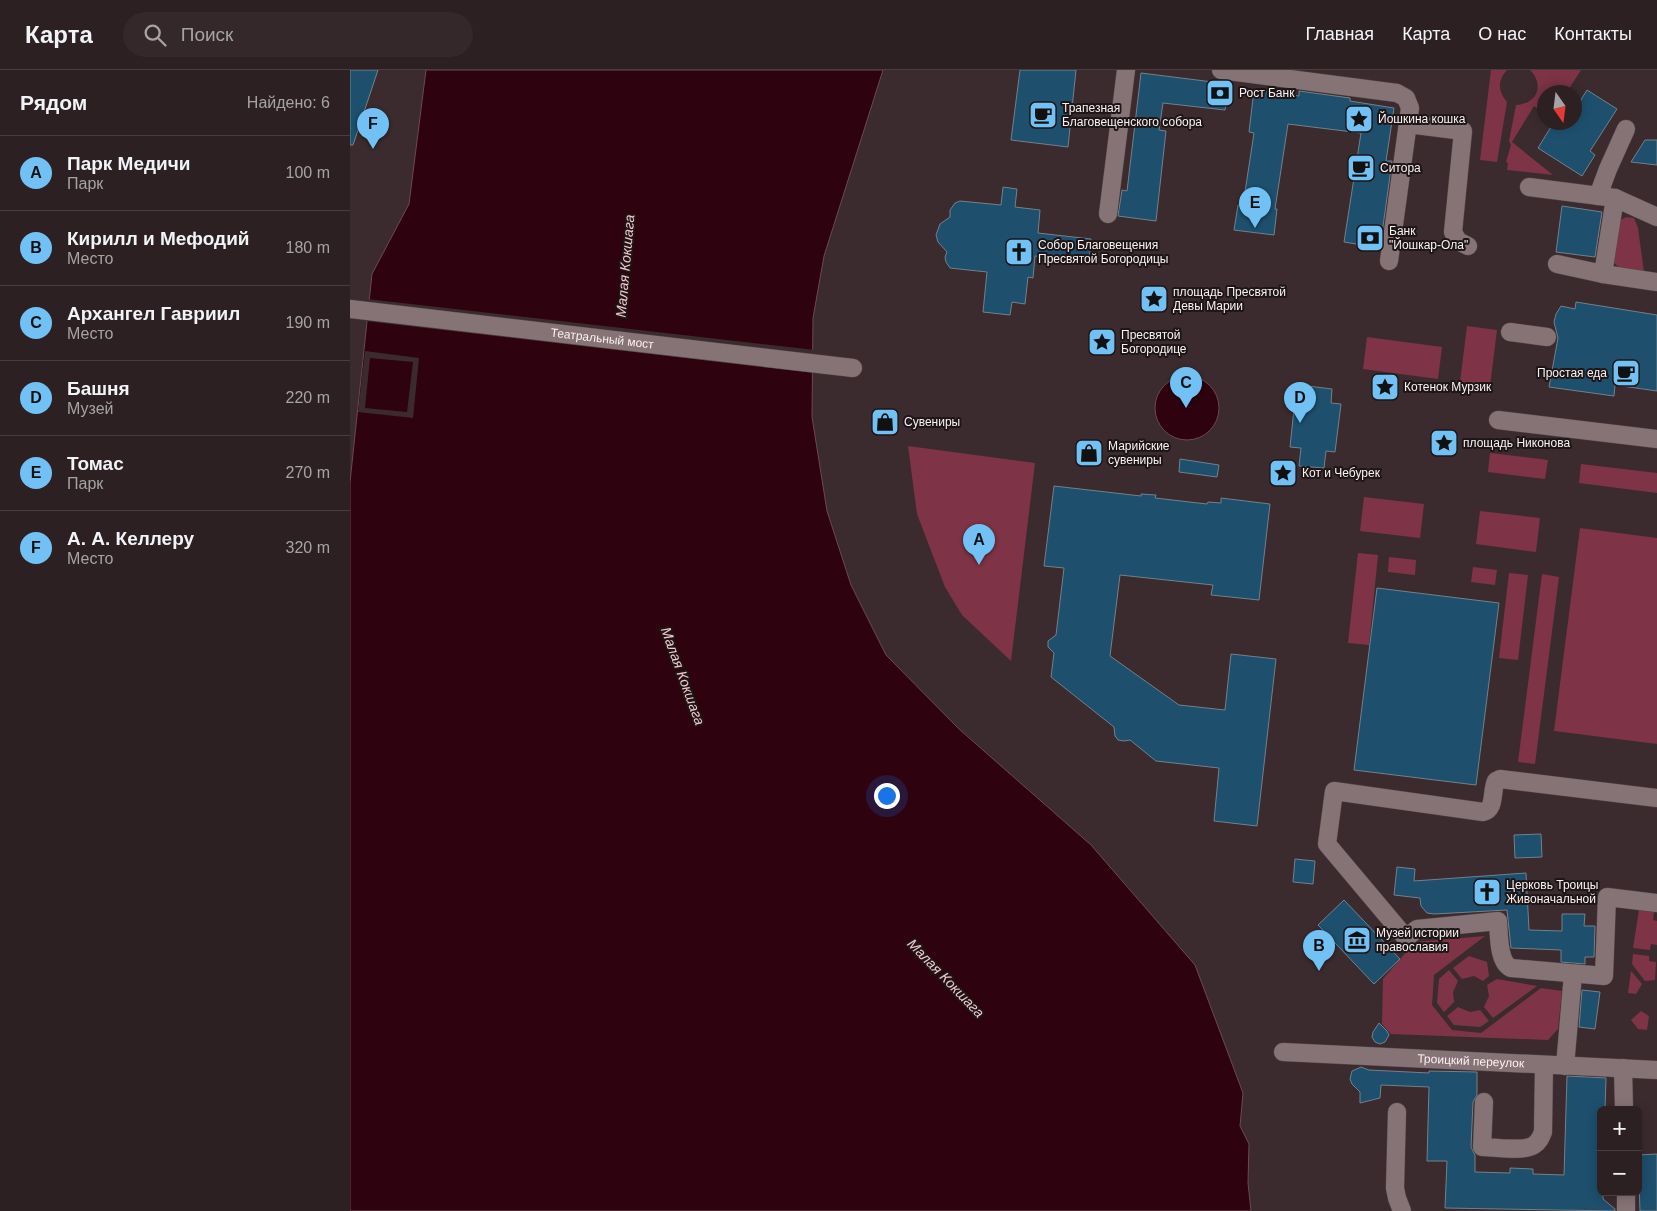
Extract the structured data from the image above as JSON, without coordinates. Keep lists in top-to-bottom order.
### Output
{
  "streets": {
    "street": ["Театральный мост", "Троицкий переулок"]
  },
  "water": ["Малая Кокшага"],
  "places": {
    "bank": ["Рост Банк", "Банк \"Йошкар-Ола\""],
    "cafe": ["Трапезная Благовещенского собора", "Ситора", "Простая еда"],
    "place": [
      "Йошкина кошка",
      "площадь Пресвятой Девы Марии",
      "Пресвятой Богородице",
      "Котенок Мурзик",
      "площадь Никонова",
      "Кот и Чебурек"
    ],
    "church": ["Собор Благовещения Пресвятой Богородицы", "Церковь Троицы Живоначальной"],
    "shop": ["Сувениры", "Марийские сувениры"],
    "museum": ["Музей истории православия"]
  },
  "north": "bottom",
  "page": {
    "header": "Карта",
    "search": "Поиск",
    "nav": [
      "Главная",
      "Карта",
      "О нас",
      "Контакты"
    ],
    "heading": ["Рядом", "Найдено: 6"],
    "pins": [
      "F",
      "E",
      "C",
      "D",
      "A",
      "B"
    ],
    "list": [
      {
        "mark": "A",
        "name": "Парк Медичи",
        "note": "Парк",
        "value": "100 m"
      },
      {
        "mark": "B",
        "name": "Кирилл и Мефодий",
        "note": "Место",
        "value": "180 m"
      },
      {
        "mark": "C",
        "name": "Архангел Гавриил",
        "note": "Место",
        "value": "190 m"
      },
      {
        "mark": "D",
        "name": "Башня",
        "note": "Музей",
        "value": "220 m"
      },
      {
        "mark": "E",
        "name": "Томас",
        "note": "Парк",
        "value": "270 m"
      },
      {
        "mark": "F",
        "name": "А. А. Келлеру",
        "note": "Место",
        "value": "320 m"
      }
    ],
    "map_buttons": ["+", "−"]
  }
}
